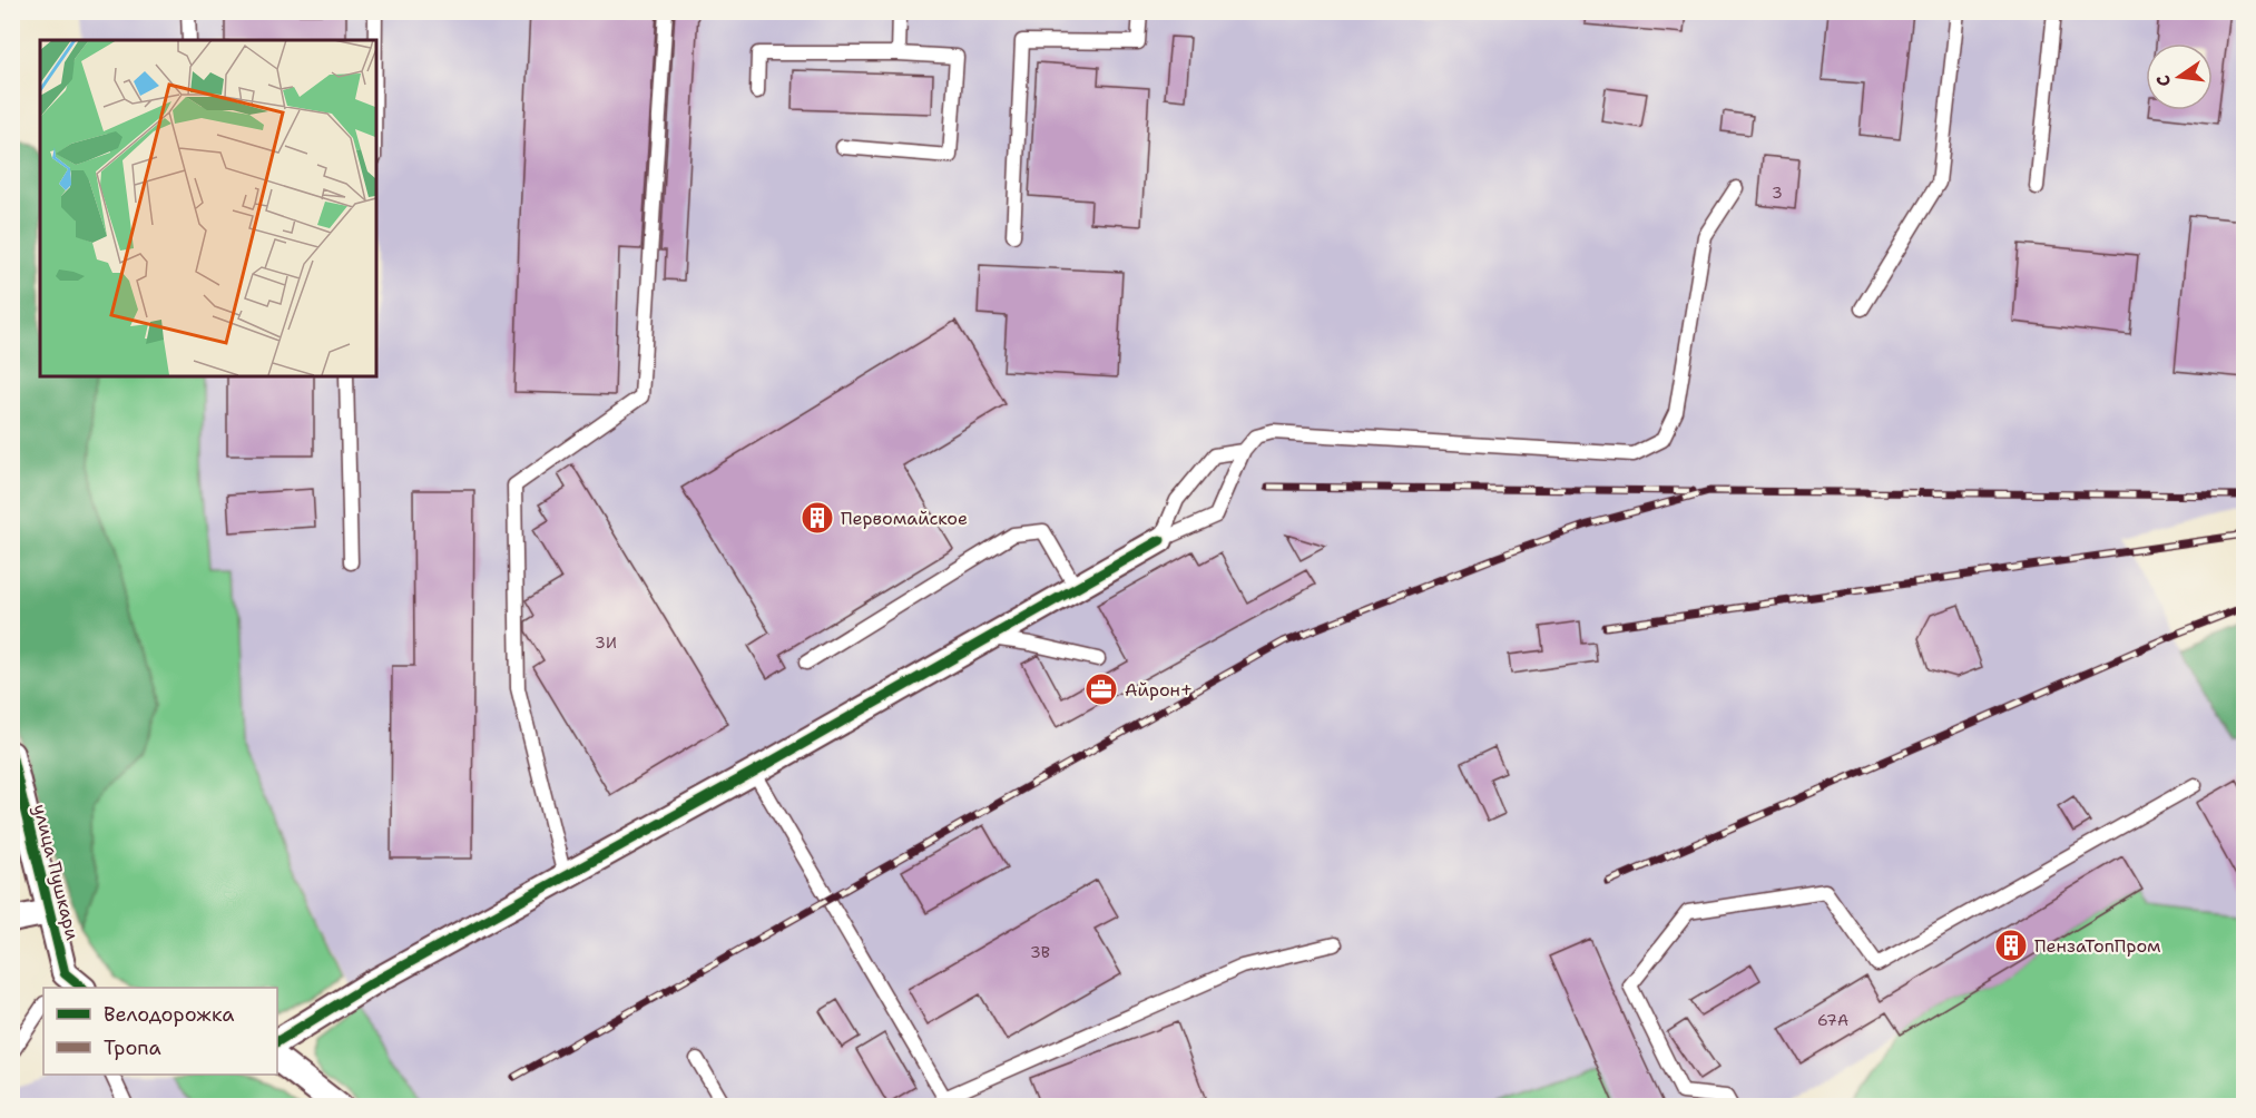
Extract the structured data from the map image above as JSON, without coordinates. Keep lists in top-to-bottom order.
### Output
{
  "streets": {
    "street": ["улица Пушкари"]
  },
  "places": {
    "building": ["Первомайское", "ПензаТопПром"],
    "office": ["Айрон+"]
  },
  "house_numbers": [
    "3",
    "3И",
    "3В",
    "67А"
  ],
  "legend": ["Велодорожка", "Тропа"],
  "north": "left"
}
